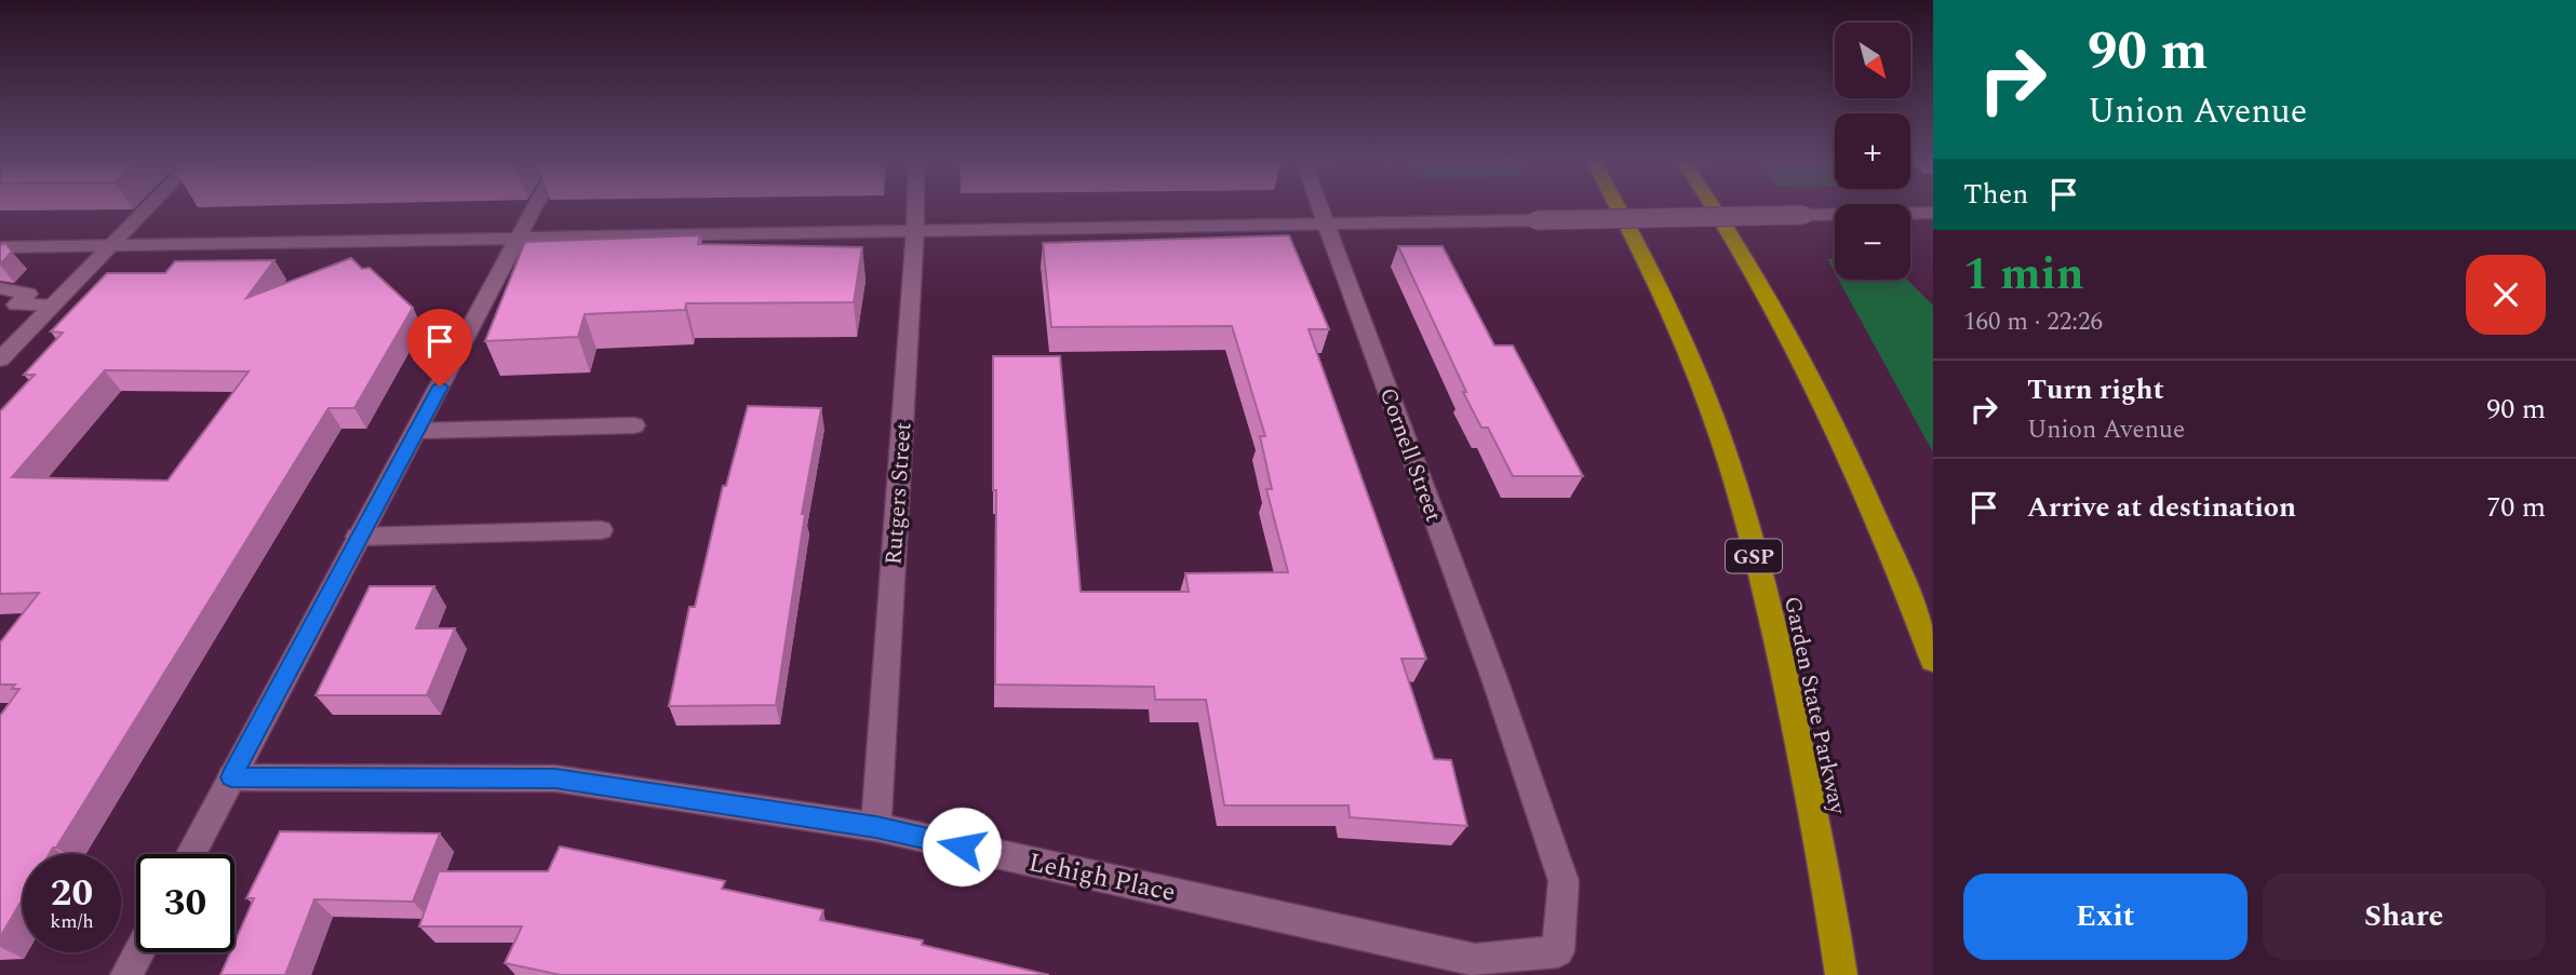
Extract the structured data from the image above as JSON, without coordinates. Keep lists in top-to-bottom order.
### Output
{
  "streets": {
    "highway": ["GSP", "Garden State Parkway"],
    "street": ["Cornell Street", "Rutgers Street", "Lehigh Place"]
  },
  "crossings": [
    ["Cornell Street", "Lehigh Place"],
    ["Rutgers Street", "Lehigh Place"]
  ],
  "north": "bottom right",
  "page": {
    "turn": ["90 m", "Union Avenue"],
    "map_buttons": ["+", "−"],
    "then": "Then",
    "heading": ["1 min", "160 m · 22:26"],
    "list": [
      {
        "name": "Turn right",
        "note": "Union Avenue",
        "value": "90 m"
      },
      {
        "name": "Arrive at destination",
        "value": "70 m"
      }
    ],
    "speed": "20 km/h",
    "limit": "30",
    "buttons": ["Exit", "Share"]
  }
}
